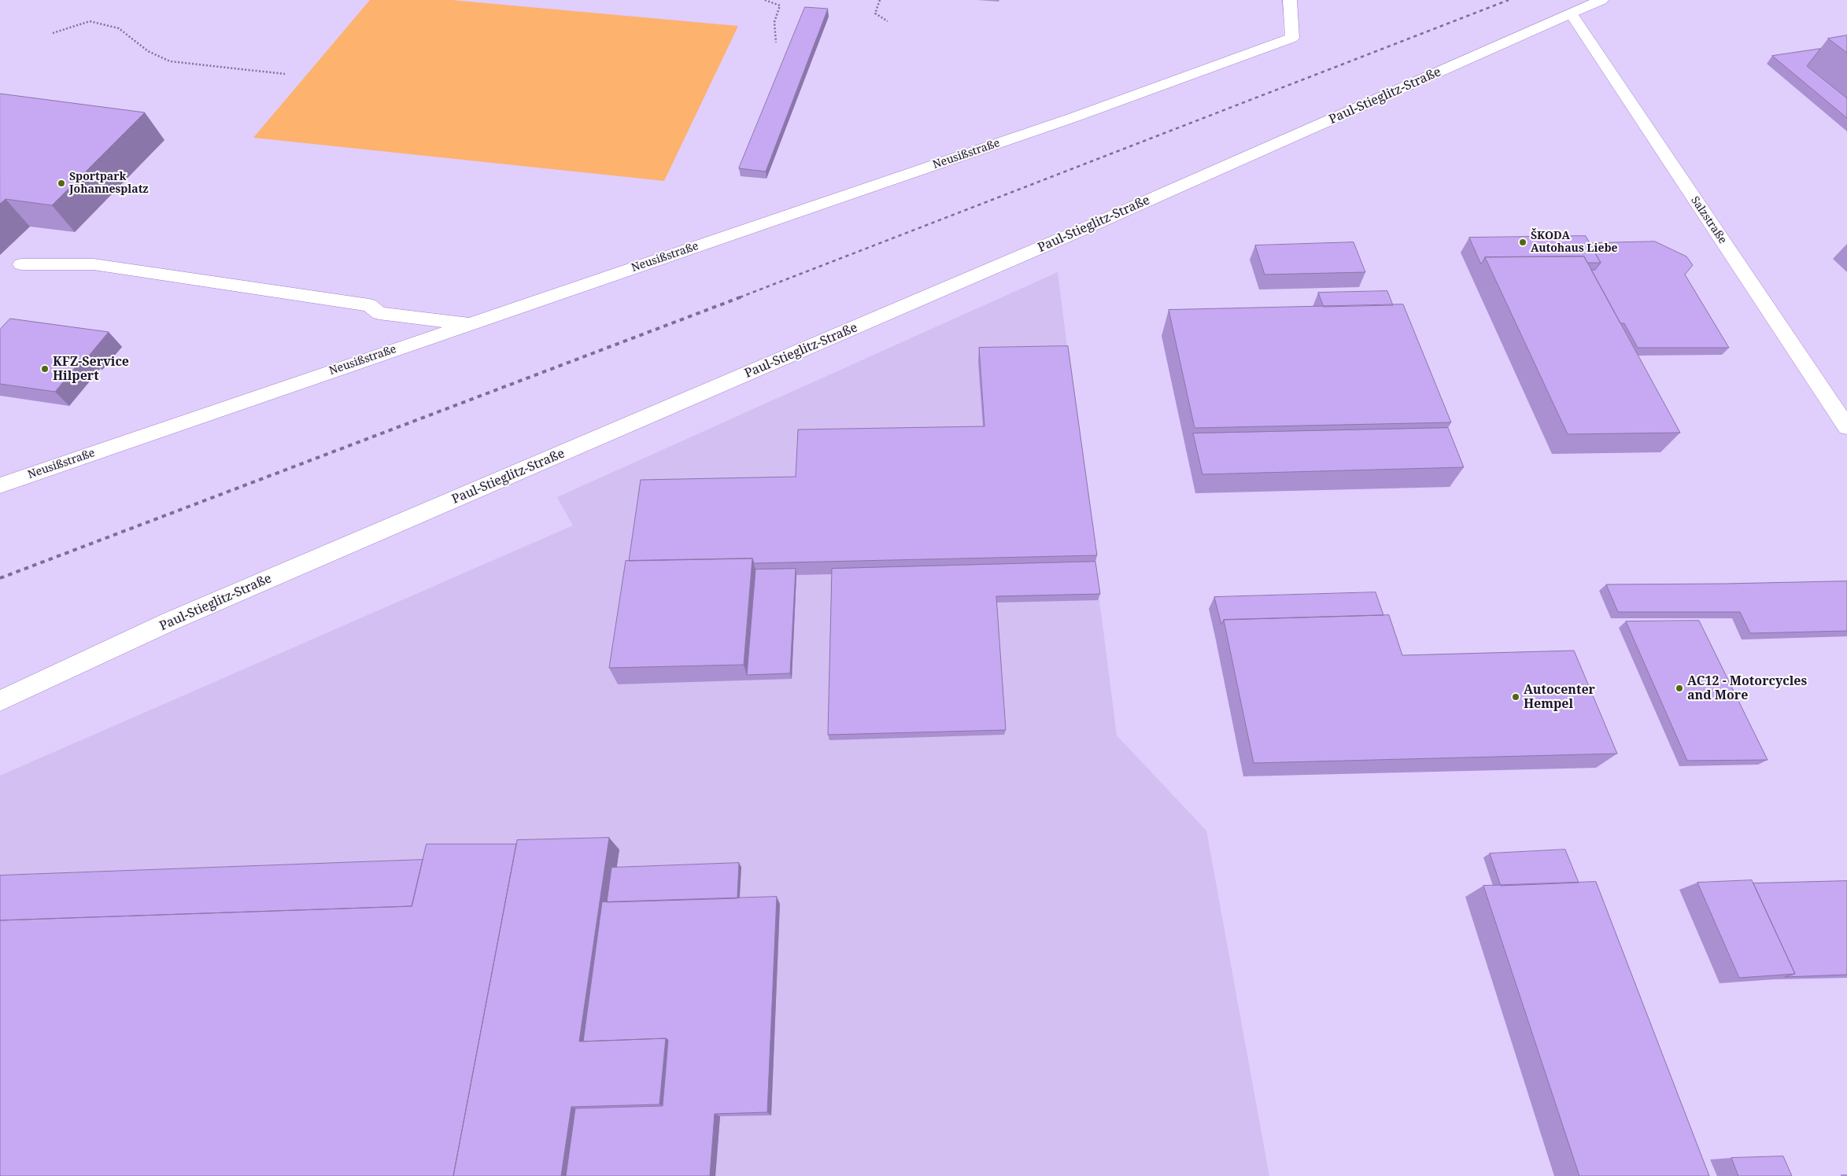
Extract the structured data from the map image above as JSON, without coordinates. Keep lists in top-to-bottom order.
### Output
{
  "streets": {
    "street": ["Paul-Stieglitz-Straße", "Neusißstraße", "Salzstraße"]
  },
  "crossings": [
    ["Paul-Stieglitz-Straße", "Salzstraße"]
  ],
  "places": [
    "Sportpark Johannesplatz",
    "ŠKODA Autohaus Liebe",
    "KFZ-Service Hilpert",
    "AC12 - Motorcycles and More",
    "Autocenter Hempel"
  ]
}
